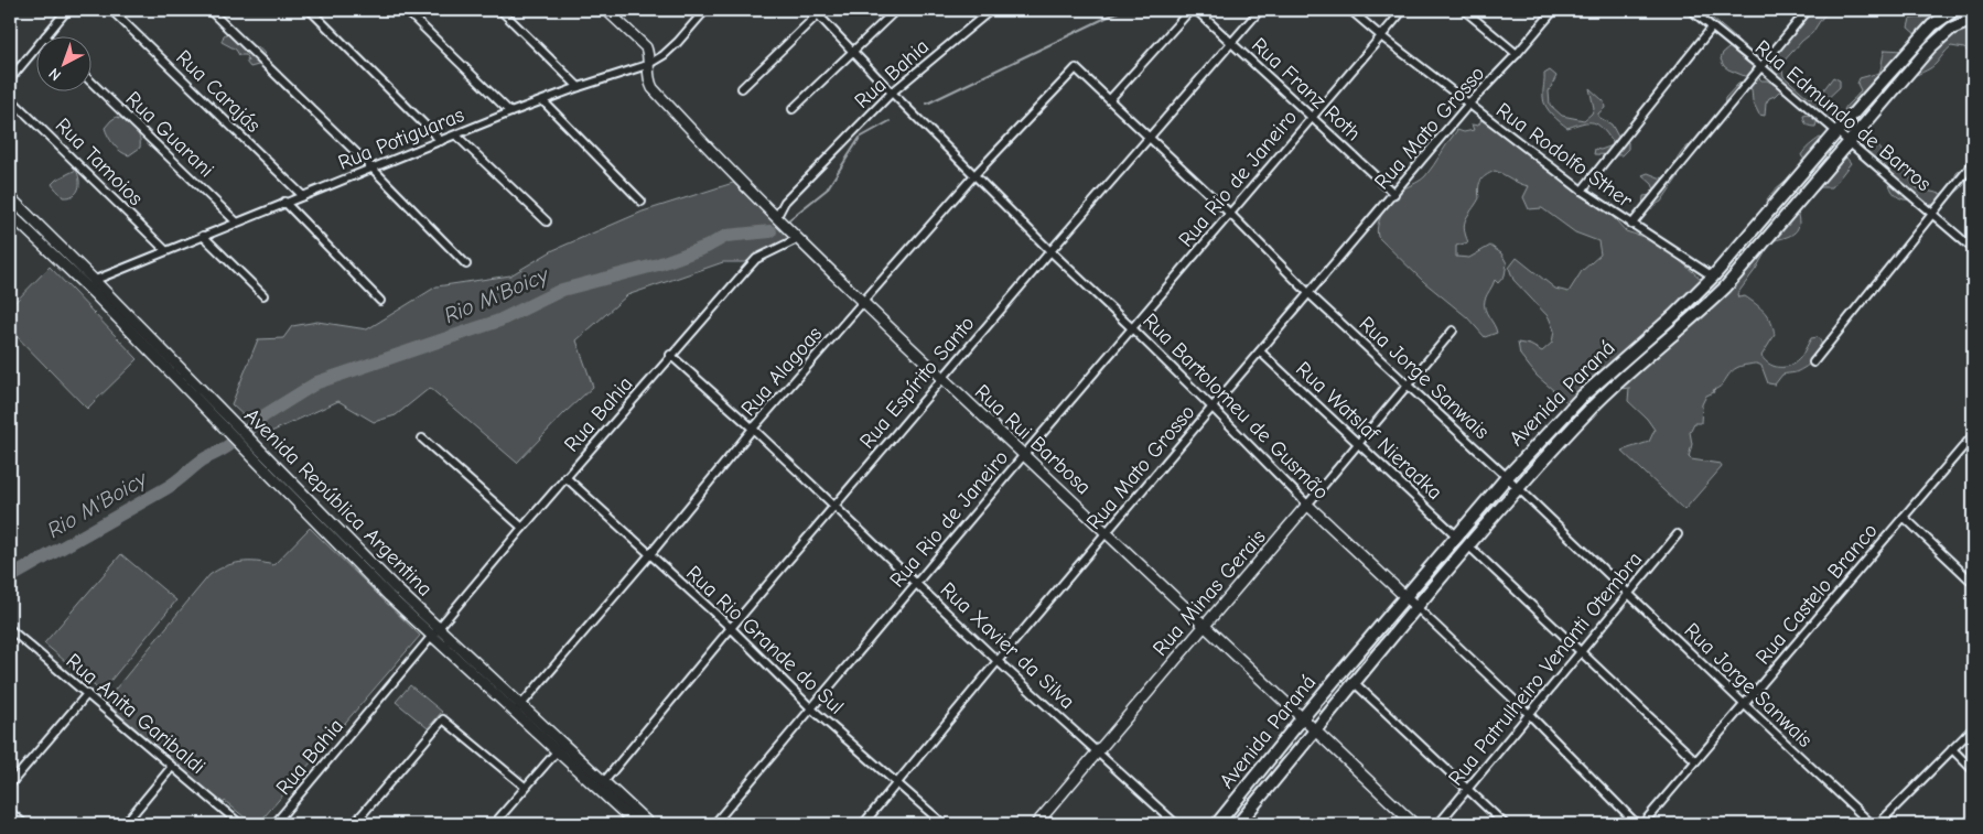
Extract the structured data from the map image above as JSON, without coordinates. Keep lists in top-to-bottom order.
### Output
{
  "streets": {
    "main road": [
      "Avenida Paraná",
      "Rua Bartolomeu de Gusmão",
      "Rua Rui Barbosa",
      "Avenida República Argentina",
      "Rua Minas Gerais"
    ],
    "street": [
      "Rua Bahia",
      "Rua Franz Roth",
      "Rua Carajás",
      "Rua Edmundo de Barros",
      "Rua Mato Grosso",
      "Rua Guarani",
      "Rua Potiguaras",
      "Rua Rodolfo Sther",
      "Rua Tamoios",
      "Rua Rio de Janeiro",
      "Rua Alagoas",
      "Rua Jorge Sanwais",
      "Rua Espírito Santo",
      "Rua Watslaf Nieradka",
      "Rua Castelo Branco",
      "Rua Rio Grande do Sul",
      "Rua Xavier da Silva",
      "Rua Patrulheiro Venanti Otembra",
      "Rua Anita Garibaldi"
    ]
  },
  "crossings": [
    ["Rua Bahia", "Rua Bartolomeu de Gusmão"],
    ["Rua Bahia", "Rua Rui Barbosa"],
    ["Rua Bahia", "Avenida República Argentina"],
    ["Rua Bahia", "Rua Rio Grande do Sul"],
    ["Rua Bahia", "Rua Xavier da Silva"],
    ["Rua Franz Roth", "Rua Mato Grosso"],
    ["Rua Franz Roth", "Rua Rio de Janeiro"],
    ["Rua Franz Roth", "Rua Espírito Santo"],
    ["Rua Carajás", "Rua Potiguaras"],
    ["Rua Edmundo de Barros", "Avenida Paraná"],
    ["Rua Mato Grosso", "Rua Rodolfo Sther"],
    ["Rua Mato Grosso", "Rua Jorge Sanwais"],
    ["Rua Mato Grosso", "Rua Bartolomeu de Gusmão"],
    ["Rua Mato Grosso", "Rua Watslaf Nieradka"],
    ["Rua Mato Grosso", "Rua Rui Barbosa"],
    ["Rua Mato Grosso", "Rua Rio Grande do Sul"],
    ["Rua Mato Grosso", "Rua Xavier da Silva"],
    ["Rua Guarani", "Rua Potiguaras"],
    ["Rua Potiguaras", "Rua Tamoios"],
    ["Rua Potiguaras", "Rua Rui Barbosa"],
    ["Rua Potiguaras", "Avenida República Argentina"],
    ["Rua Rodolfo Sther", "Rua Rio de Janeiro"],
    ["Rua Rodolfo Sther", "Avenida Paraná"],
    ["Rua Rio de Janeiro", "Rua Jorge Sanwais"],
    ["Rua Rio de Janeiro", "Rua Bartolomeu de Gusmão"],
    ["Rua Rio de Janeiro", "Rua Rui Barbosa"],
    ["Rua Rio de Janeiro", "Rua Rio Grande do Sul"],
    ["Rua Rio de Janeiro", "Rua Xavier da Silva"],
    ["Rua Alagoas", "Rua Jorge Sanwais"],
    ["Rua Alagoas", "Rua Bartolomeu de Gusmão"],
    ["Rua Alagoas", "Rua Rui Barbosa"],
    ["Rua Alagoas", "Avenida República Argentina"],
    ["Rua Alagoas", "Rua Rio Grande do Sul"],
    ["Rua Alagoas", "Rua Xavier da Silva"],
    ["Rua Jorge Sanwais", "Rua Espírito Santo"],
    ["Rua Jorge Sanwais", "Avenida Paraná"],
    ["Rua Jorge Sanwais", "Rua Minas Gerais"],
    ["Rua Jorge Sanwais", "Rua Castelo Branco"],
    ["Rua Jorge Sanwais", "Rua Patrulheiro Venanti Otembra"],
    ["Rua Espírito Santo", "Rua Bartolomeu de Gusmão"],
    ["Rua Espírito Santo", "Rua Rui Barbosa"],
    ["Rua Espírito Santo", "Avenida República Argentina"],
    ["Rua Espírito Santo", "Rua Rio Grande do Sul"],
    ["Rua Espírito Santo", "Rua Xavier da Silva"],
    ["Avenida Paraná", "Rua Bartolomeu de Gusmão"],
    ["Avenida Paraná", "Rua Watslaf Nieradka"],
    ["Avenida Paraná", "Rua Rui Barbosa"],
    ["Rua Bartolomeu de Gusmão", "Rua Minas Gerais"],
    ["Rua Bartolomeu de Gusmão", "Rua Patrulheiro Venanti Otembra"],
    ["Rua Watslaf Nieradka", "Rua Minas Gerais"],
    ["Rua Rui Barbosa", "Rua Minas Gerais"],
    ["Rua Minas Gerais", "Rua Xavier da Silva"]
  ],
  "water": ["Rio M'Boicy"],
  "north": "bottom left"
}
